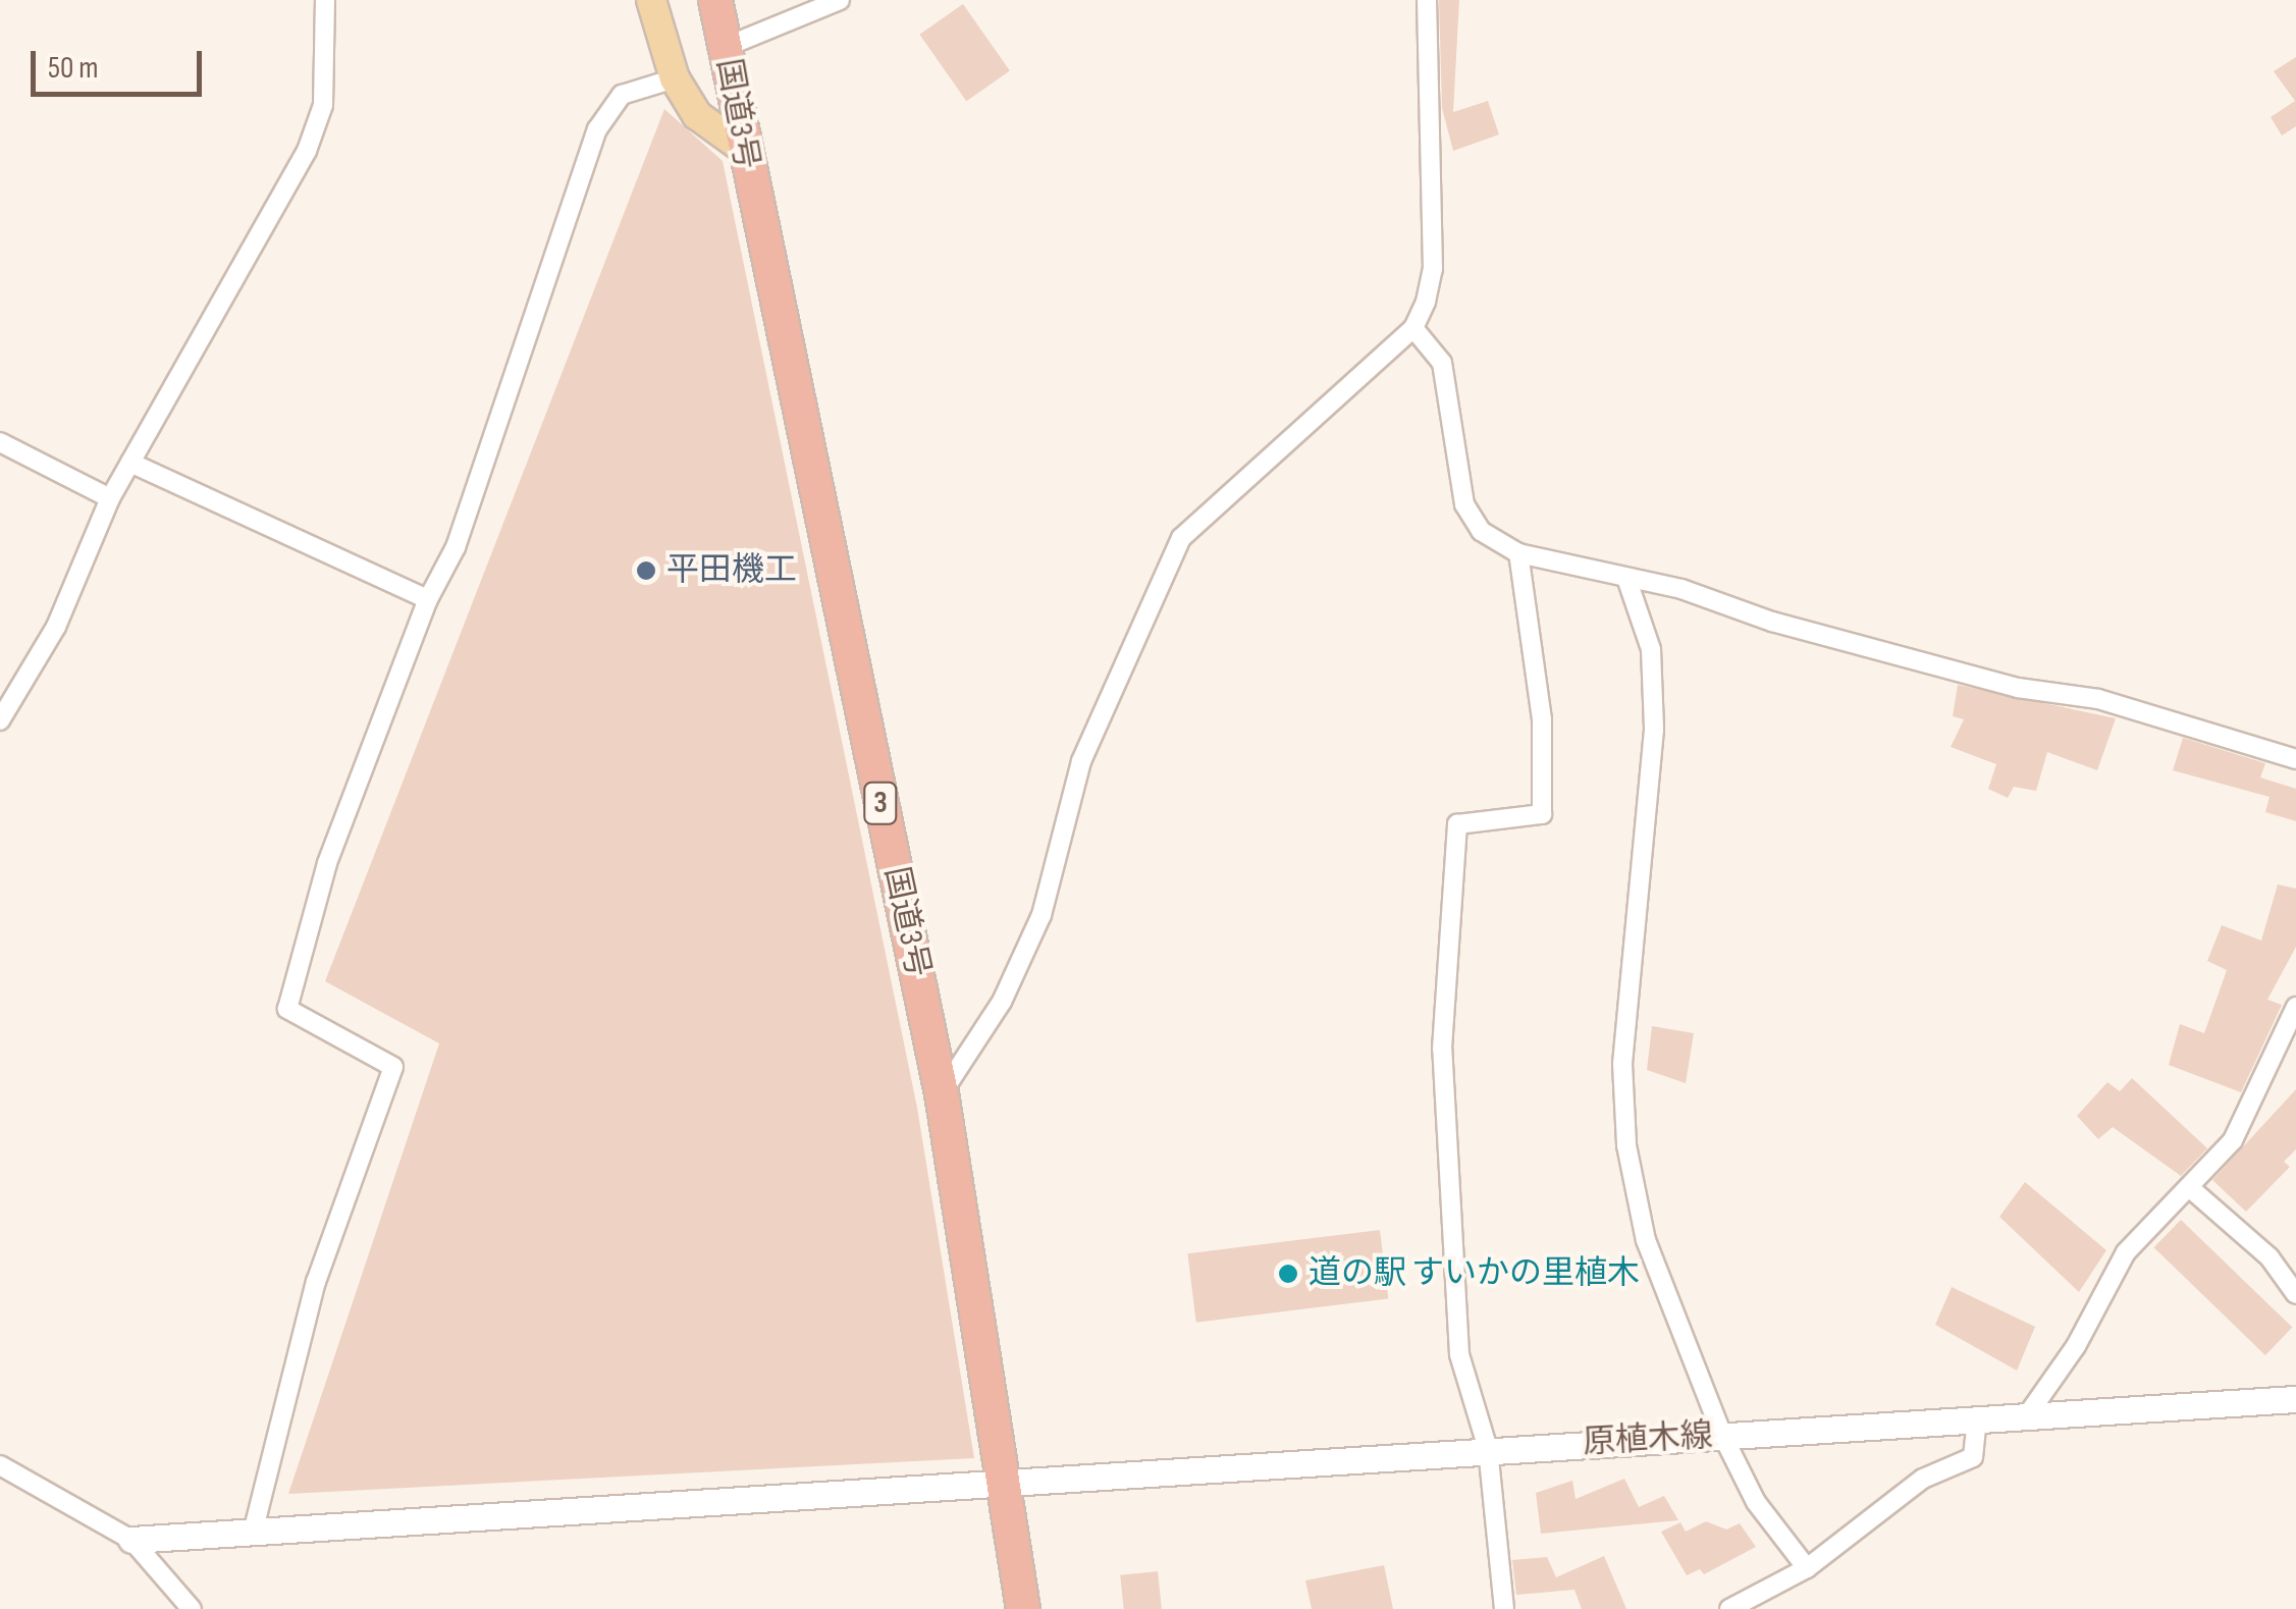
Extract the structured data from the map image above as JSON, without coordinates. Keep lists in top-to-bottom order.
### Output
{
  "streets": {
    "highway": ["国道3号", "3"],
    "main road": ["原植木線"]
  },
  "crossings": [
    ["国道3号", "原植木線"]
  ],
  "places": ["平田機工", "道の駅 すいかの里植木"],
  "scale_bar": "50 m"
}
